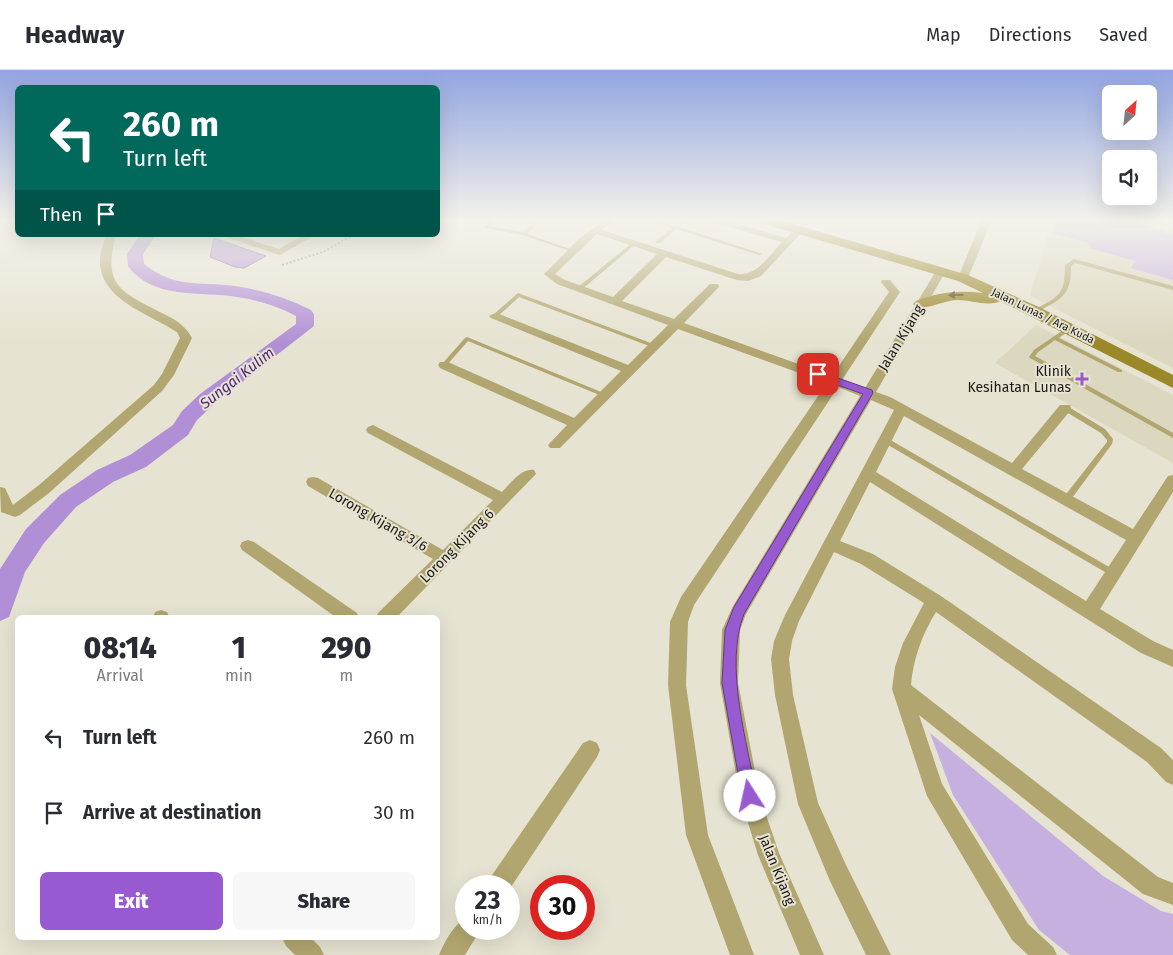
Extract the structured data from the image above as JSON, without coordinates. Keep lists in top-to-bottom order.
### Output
{
  "streets": {
    "main road": ["Jalan Lunas / Ara Kuda"],
    "street": ["Jalan Kijang", "Lorong Kijang 3/6", "Lorong Kijang 6"]
  },
  "crossings": [
    ["Jalan Lunas / Ara Kuda", "Jalan Kijang"],
    ["Lorong Kijang 3/6", "Lorong Kijang 6"]
  ],
  "water": ["Sungai Kulim"],
  "places": {
    "health": ["Klinik Kesihatan Lunas"]
  },
  "north": "top right",
  "page": {
    "header": "Headway",
    "nav": ["Map", "Directions", "Saved"],
    "turn": ["260 m", "Turn left"],
    "then": "Then",
    "eta": [
      "08:14",
      "Arrival",
      "1",
      "min",
      "290",
      "m"
    ],
    "list": [
      {
        "name": "Turn left",
        "value": "260 m"
      },
      {
        "name": "Arrive at destination",
        "value": "30 m"
      }
    ],
    "buttons": ["Exit", "Share"],
    "speed": "23 km/h",
    "limit": "30"
  }
}
